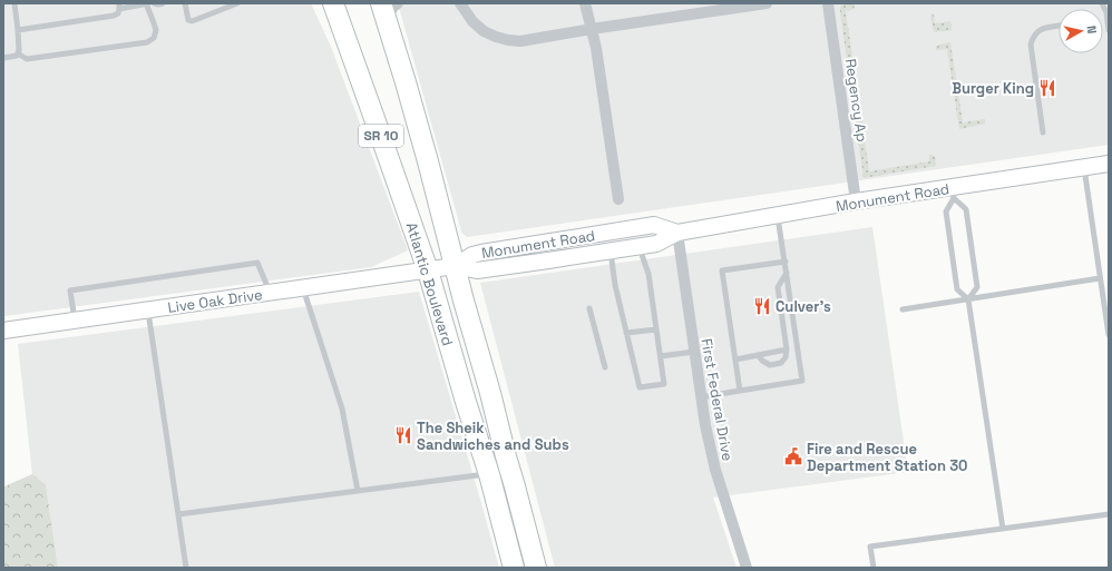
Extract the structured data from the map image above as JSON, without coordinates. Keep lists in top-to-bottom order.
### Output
{
  "streets": {
    "highway": ["SR 10", "Atlantic Boulevard"],
    "main road": ["Monument Road", "Live Oak Drive"],
    "street": ["Regency Ap", "First Federal Drive"]
  },
  "crossings": [
    ["Regency Ap", "Monument Road"],
    ["Monument Road", "Atlantic Boulevard"],
    ["Monument Road", "Live Oak Drive"],
    ["Monument Road", "First Federal Drive"],
    ["Atlantic Boulevard", "Live Oak Drive"]
  ],
  "places": {
    "restaurant": ["Burger King", "Culver's", "The Sheik Sandwiches and Subs"],
    "public building": ["Fire and Rescue Department Station 30"]
  },
  "north": "right"
}
